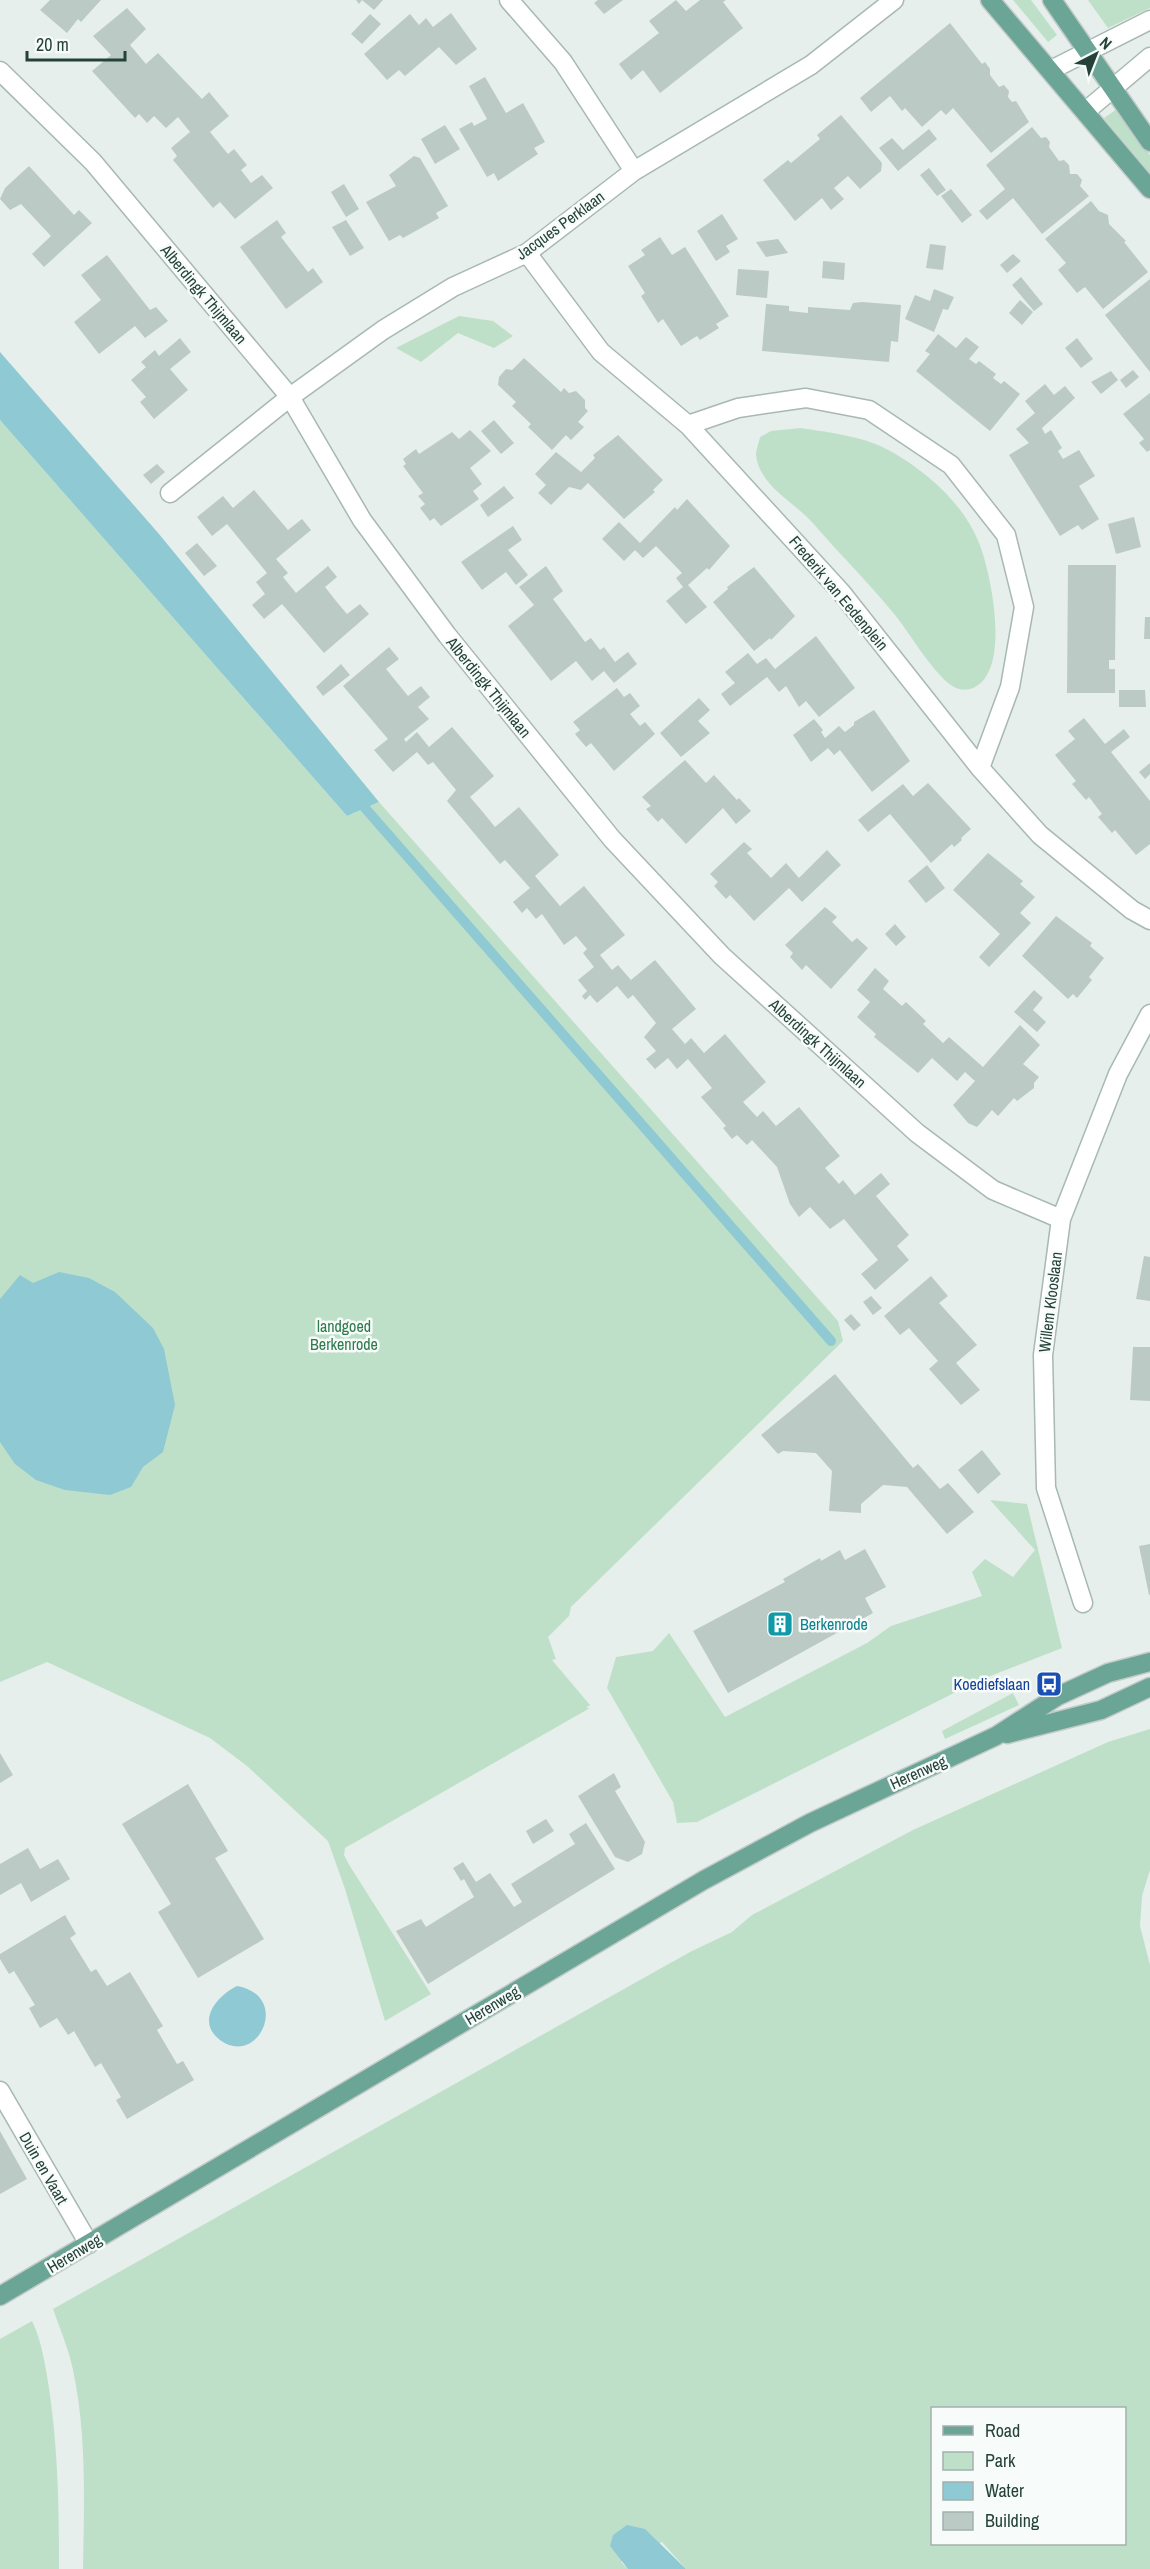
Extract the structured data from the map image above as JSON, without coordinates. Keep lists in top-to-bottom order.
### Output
{
  "streets": {
    "main road": ["Herenweg"],
    "street": [
      "Jacques Perklaan",
      "Alberdingk Thijmlaan",
      "Frederik van Eedenplein",
      "Willem Klooslaan",
      "Duin en Vaart"
    ]
  },
  "crossings": [
    ["Jacques Perklaan", "Alberdingk Thijmlaan"],
    ["Jacques Perklaan", "Frederik van Eedenplein"],
    ["Alberdingk Thijmlaan", "Willem Klooslaan"],
    ["Herenweg", "Duin en Vaart"]
  ],
  "parks": ["landgoed Berkenrode"],
  "places": {
    "building": ["Berkenrode"],
    "bus stop": ["Koediefslaan"]
  },
  "legend": [
    "Road",
    "Park",
    "Water",
    "Building"
  ],
  "scale_bar": "20 m",
  "north": "top right"
}
